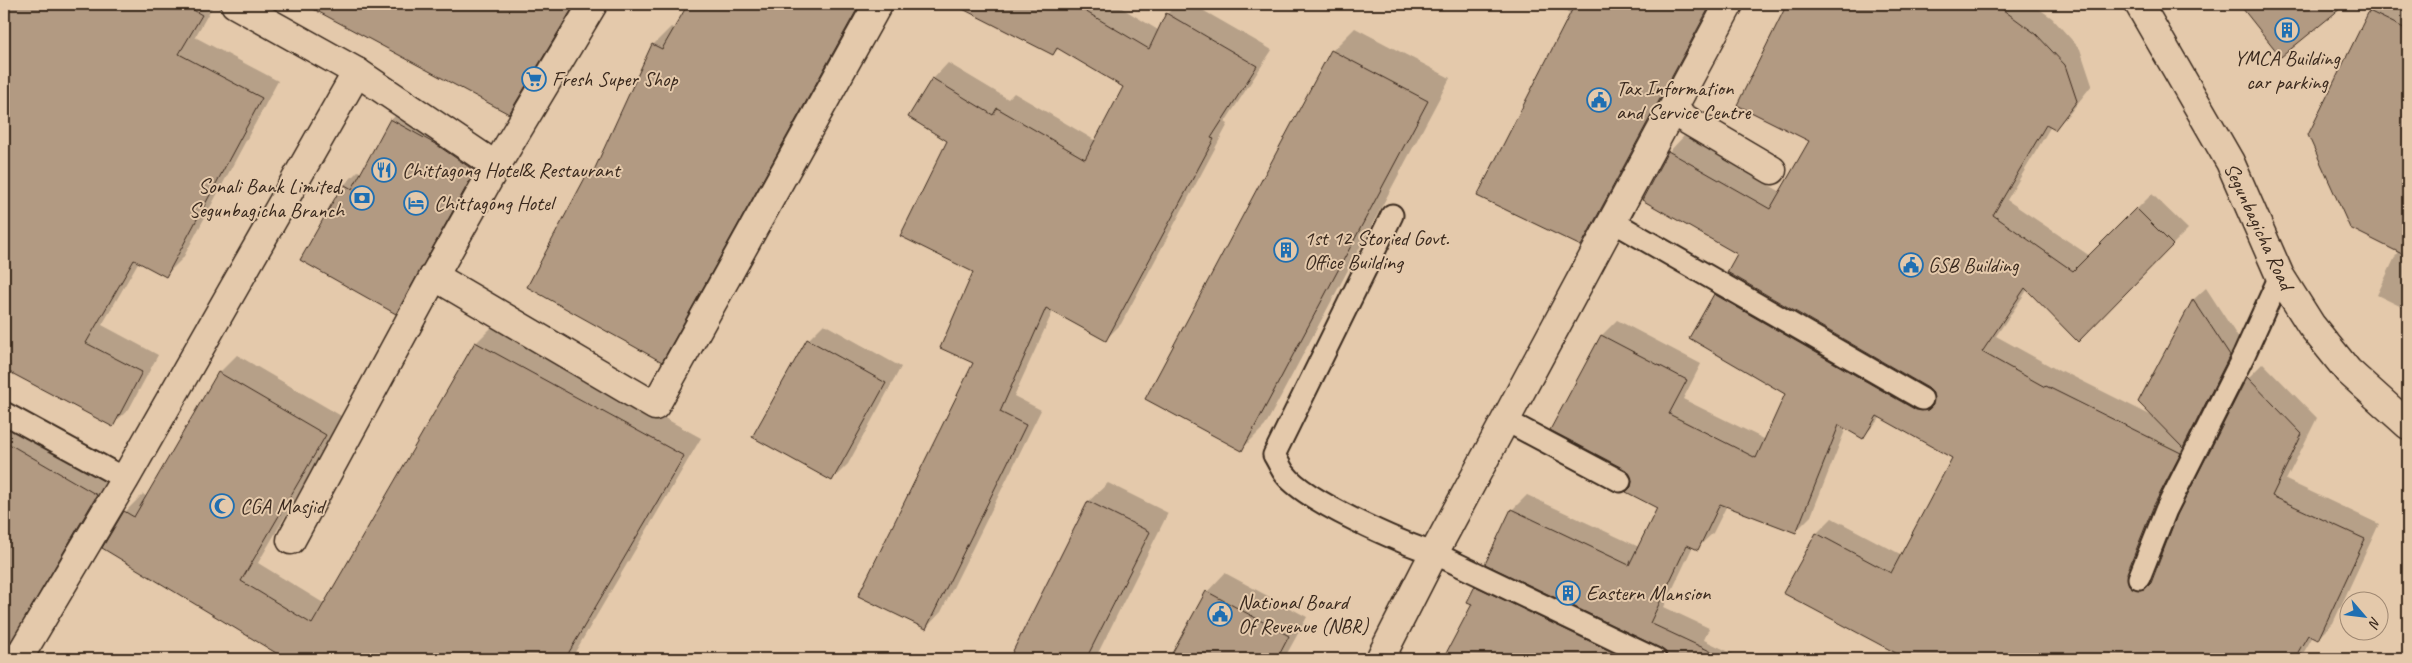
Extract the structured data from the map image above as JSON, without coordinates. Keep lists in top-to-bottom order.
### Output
{
  "streets": {
    "street": ["Segunbagicha Road"]
  },
  "places": {
    "building": ["YMCA Building car parking", "1st 12 Storied Govt. Office Building", "Eastern Mansion"],
    "supermarket": ["Fresh Super Shop"],
    "public building": ["Tax Information and Service Centre", "GSB Building", "National Board Of Revenue (NBR)"],
    "restaurant": ["Chittagong Hotel& Restaurant"],
    "bank": ["Sonali Bank Limited, Segunbagicha Branch"],
    "hotel": ["Chittagong Hotel"],
    "mosque": ["CGA Masjid"]
  },
  "north": "bottom right"
}
